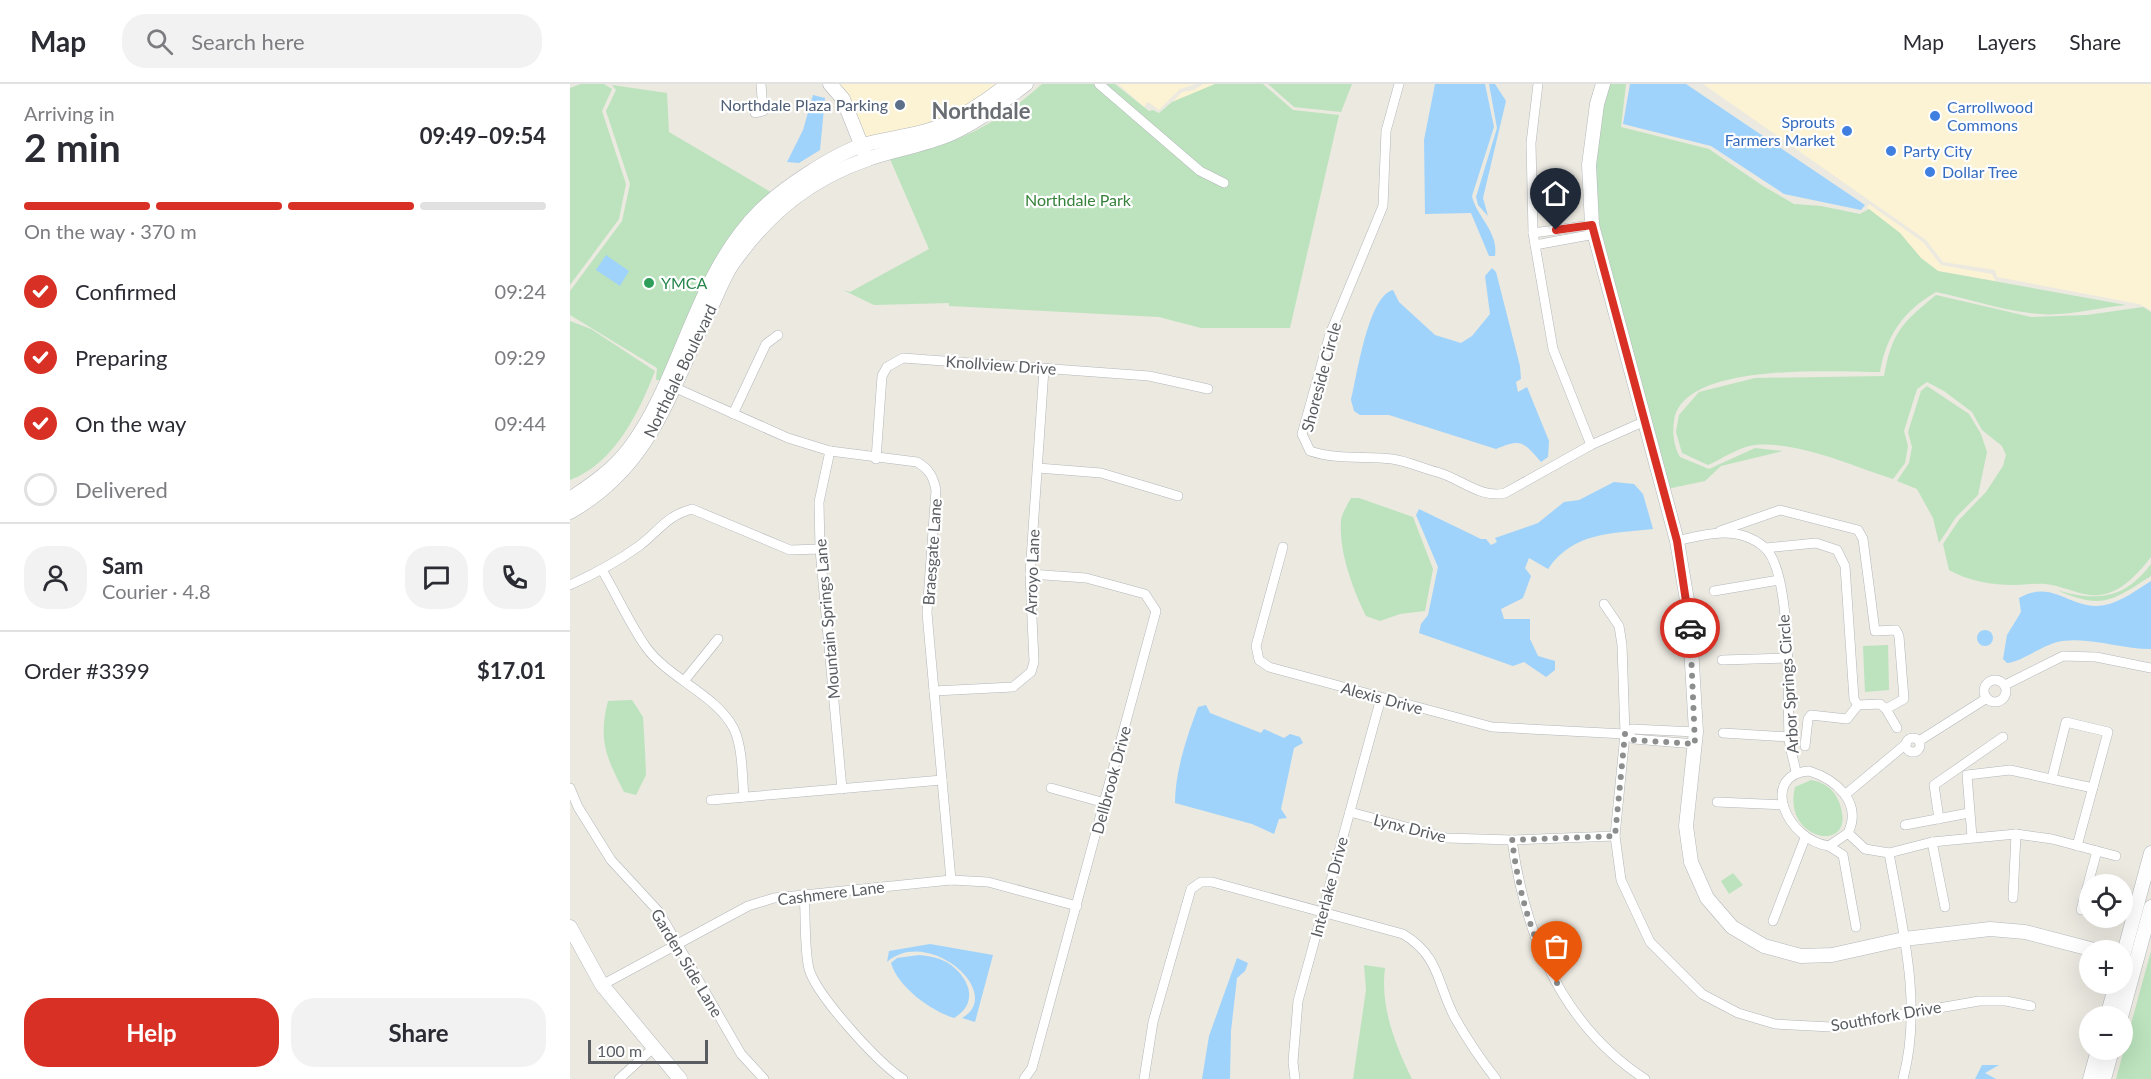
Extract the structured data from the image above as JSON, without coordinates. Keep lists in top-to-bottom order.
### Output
{
  "streets": {
    "street": [
      "Knollview Drive",
      "Northdale Boulevard",
      "Shoreside Circle",
      "Braesgate Lane",
      "Arroyo Lane",
      "Mountain Springs Lane",
      "Arbor Springs Circle",
      "Alexis Drive",
      "Dellbrook Drive",
      "Lynx Drive",
      "Interlake Drive",
      "Cashmere Lane",
      "Garden Side Lane",
      "Southfork Drive"
    ]
  },
  "crossings": [
    ["Knollview Drive", "Braesgate Lane"],
    ["Knollview Drive", "Arroyo Lane"],
    ["Northdale Boulevard", "Braesgate Lane"],
    ["Braesgate Lane", "Arroyo Lane"],
    ["Braesgate Lane", "Mountain Springs Lane"],
    ["Braesgate Lane", "Cashmere Lane"],
    ["Arroyo Lane", "Dellbrook Drive"],
    ["Alexis Drive", "Interlake Drive"],
    ["Alexis Drive", "Southfork Drive"],
    ["Dellbrook Drive", "Cashmere Lane"],
    ["Lynx Drive", "Interlake Drive"],
    ["Lynx Drive", "Southfork Drive"],
    ["Cashmere Lane", "Garden Side Lane"]
  ],
  "districts": ["Northdale"],
  "parks": ["Northdale Park"],
  "places": [
    "Northdale Plaza Parking",
    "Carrollwood Commons",
    "Sprouts Farmers Market",
    "Party City",
    "Dollar Tree",
    "YMCA"
  ],
  "scale_bar": "100 m",
  "page": {
    "header": "Map",
    "search": "Search here",
    "nav": ["Map", "Layers", "Share"],
    "heading": ["2 min", "Arriving in", "09:49–09:54"],
    "panel": [
      "Sam",
      "Courier · 4.8",
      "Order #3399",
      "$17.01"
    ],
    "bar": "On the way · 370 m",
    "list": [
      ["Confirmed", "09:24"],
      ["Preparing", "09:29"],
      ["On the way", "09:44"],
      "Delivered"
    ],
    "map_buttons": ["+", "−"],
    "buttons": ["Help", "Share"],
    "scale": "100 m"
  }
}
